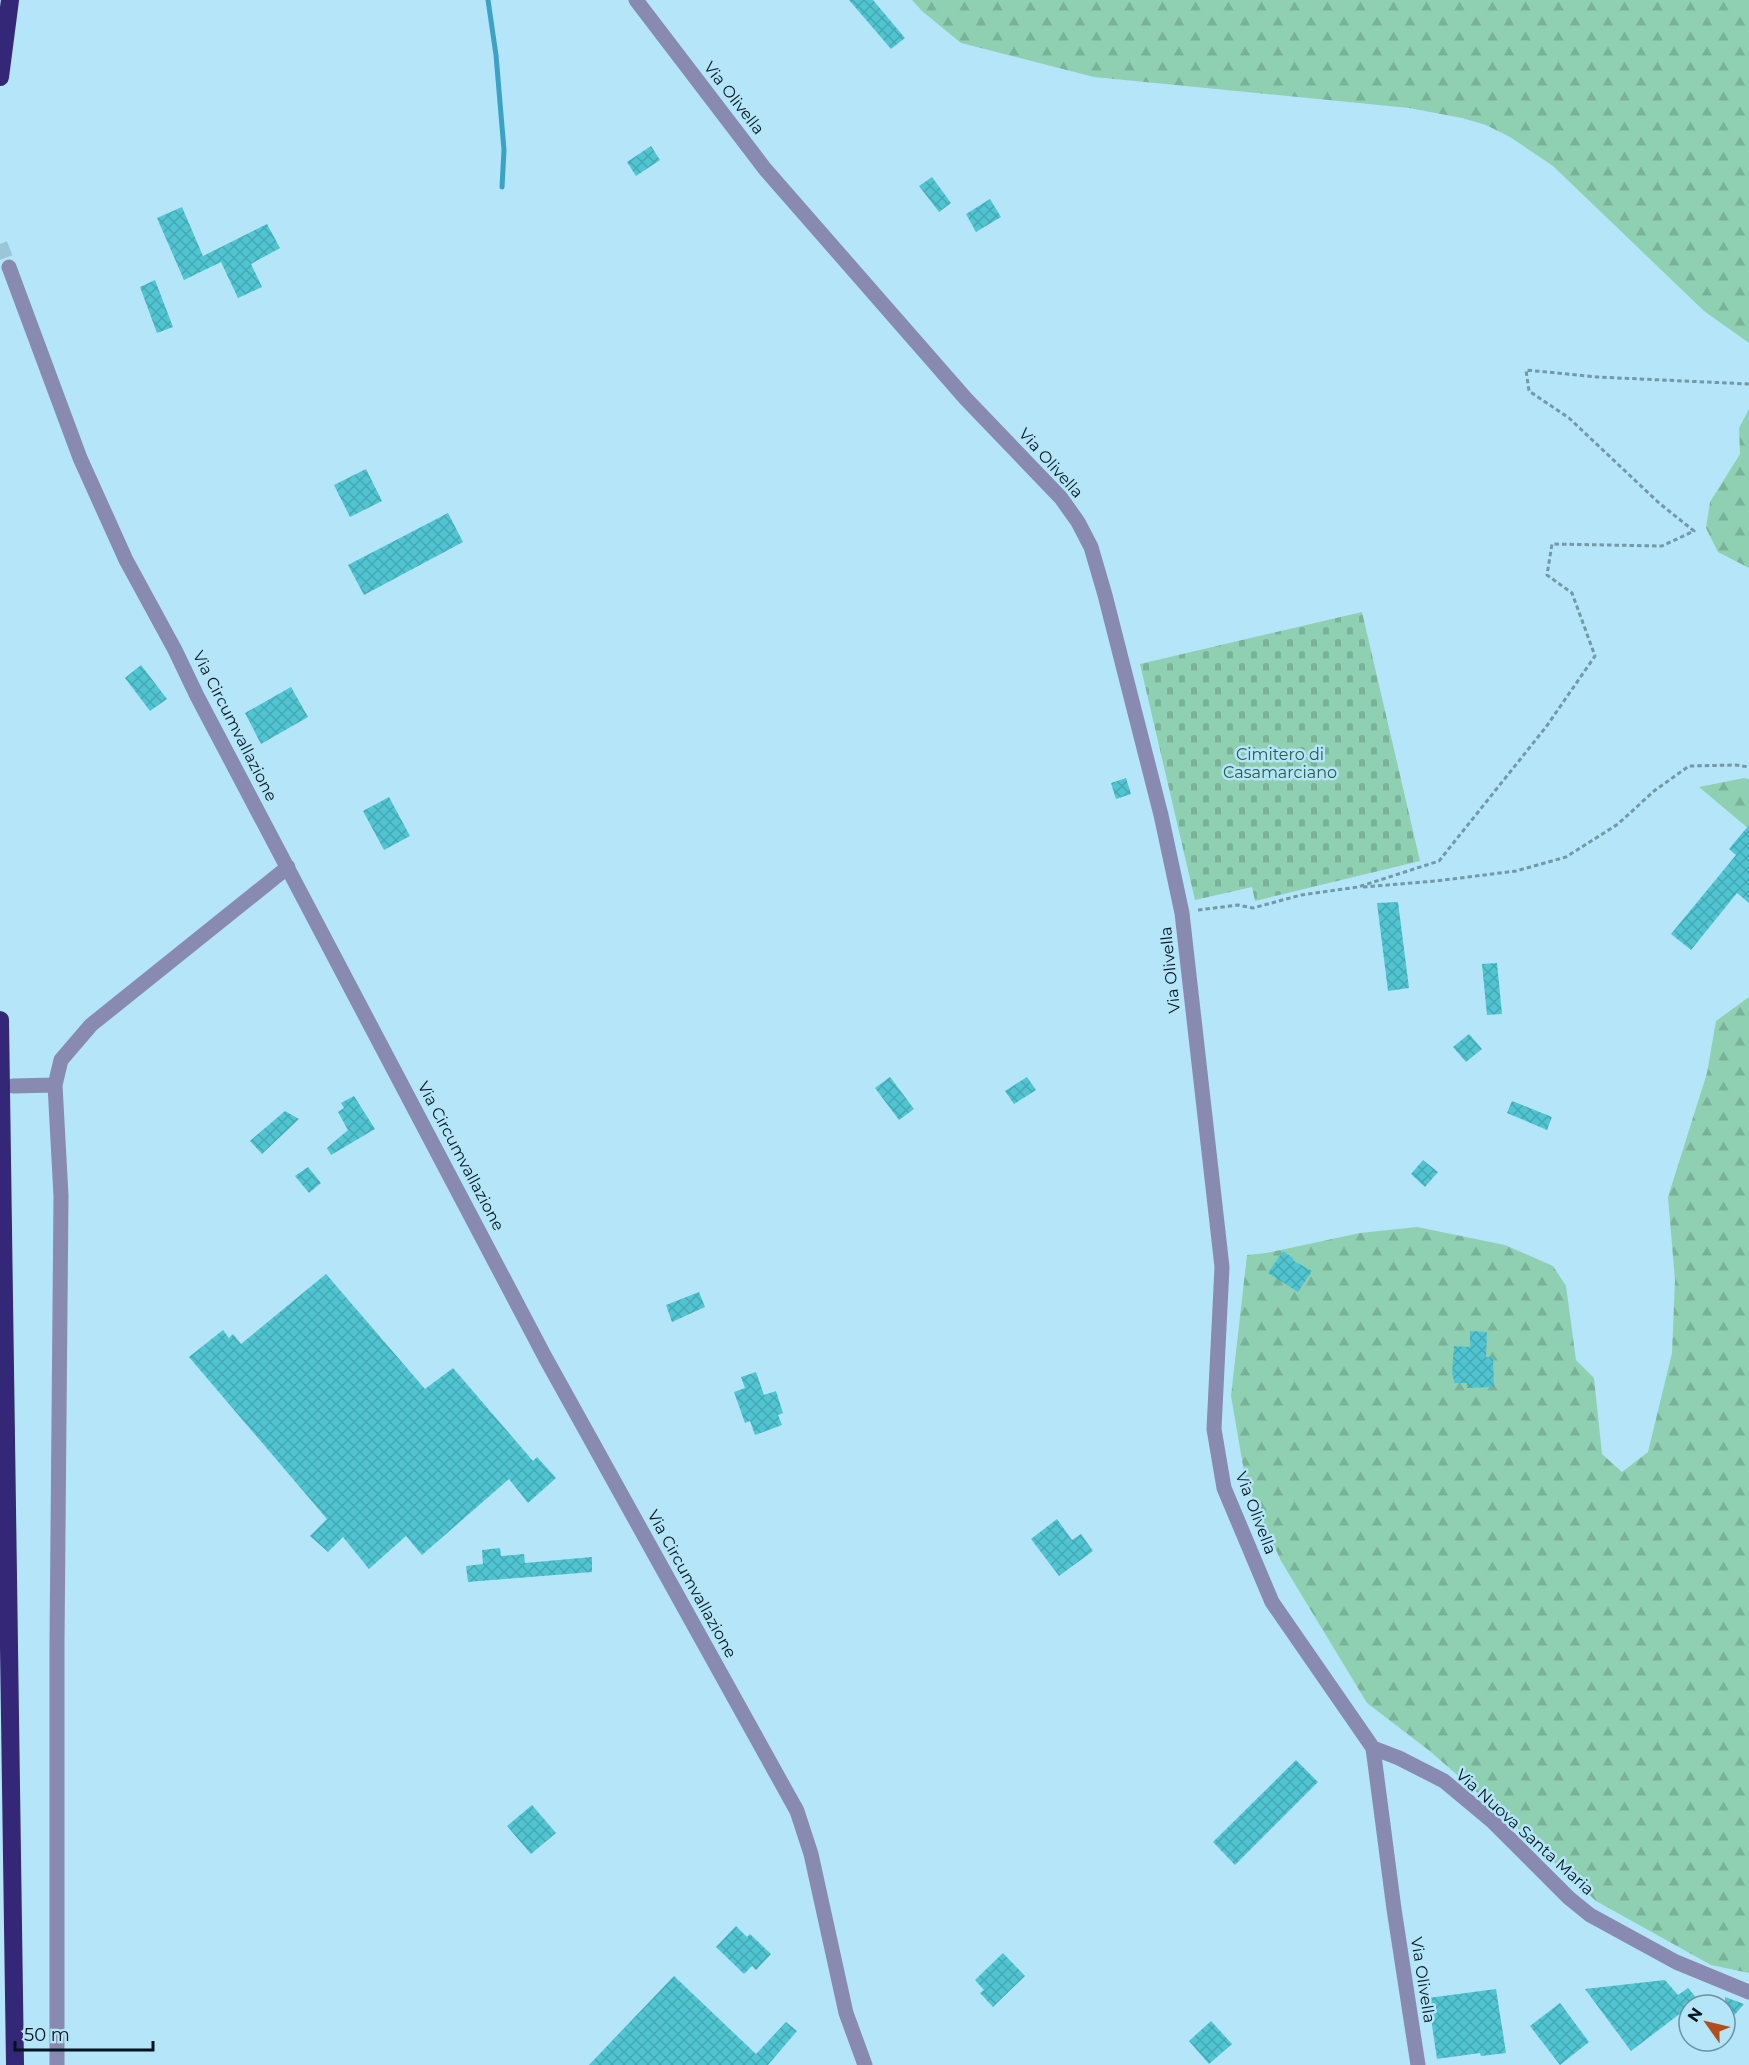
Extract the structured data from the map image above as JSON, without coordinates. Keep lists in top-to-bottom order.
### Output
{
  "streets": {
    "street": ["Via Olivella", "Via Circumvallazione", "Via Nuova Santa Maria"]
  },
  "crossings": [
    ["Via Olivella", "Via Nuova Santa Maria"]
  ],
  "parks": ["Cimitero di Casamarciano"],
  "scale_bar": "50 m",
  "north": "top left"
}
